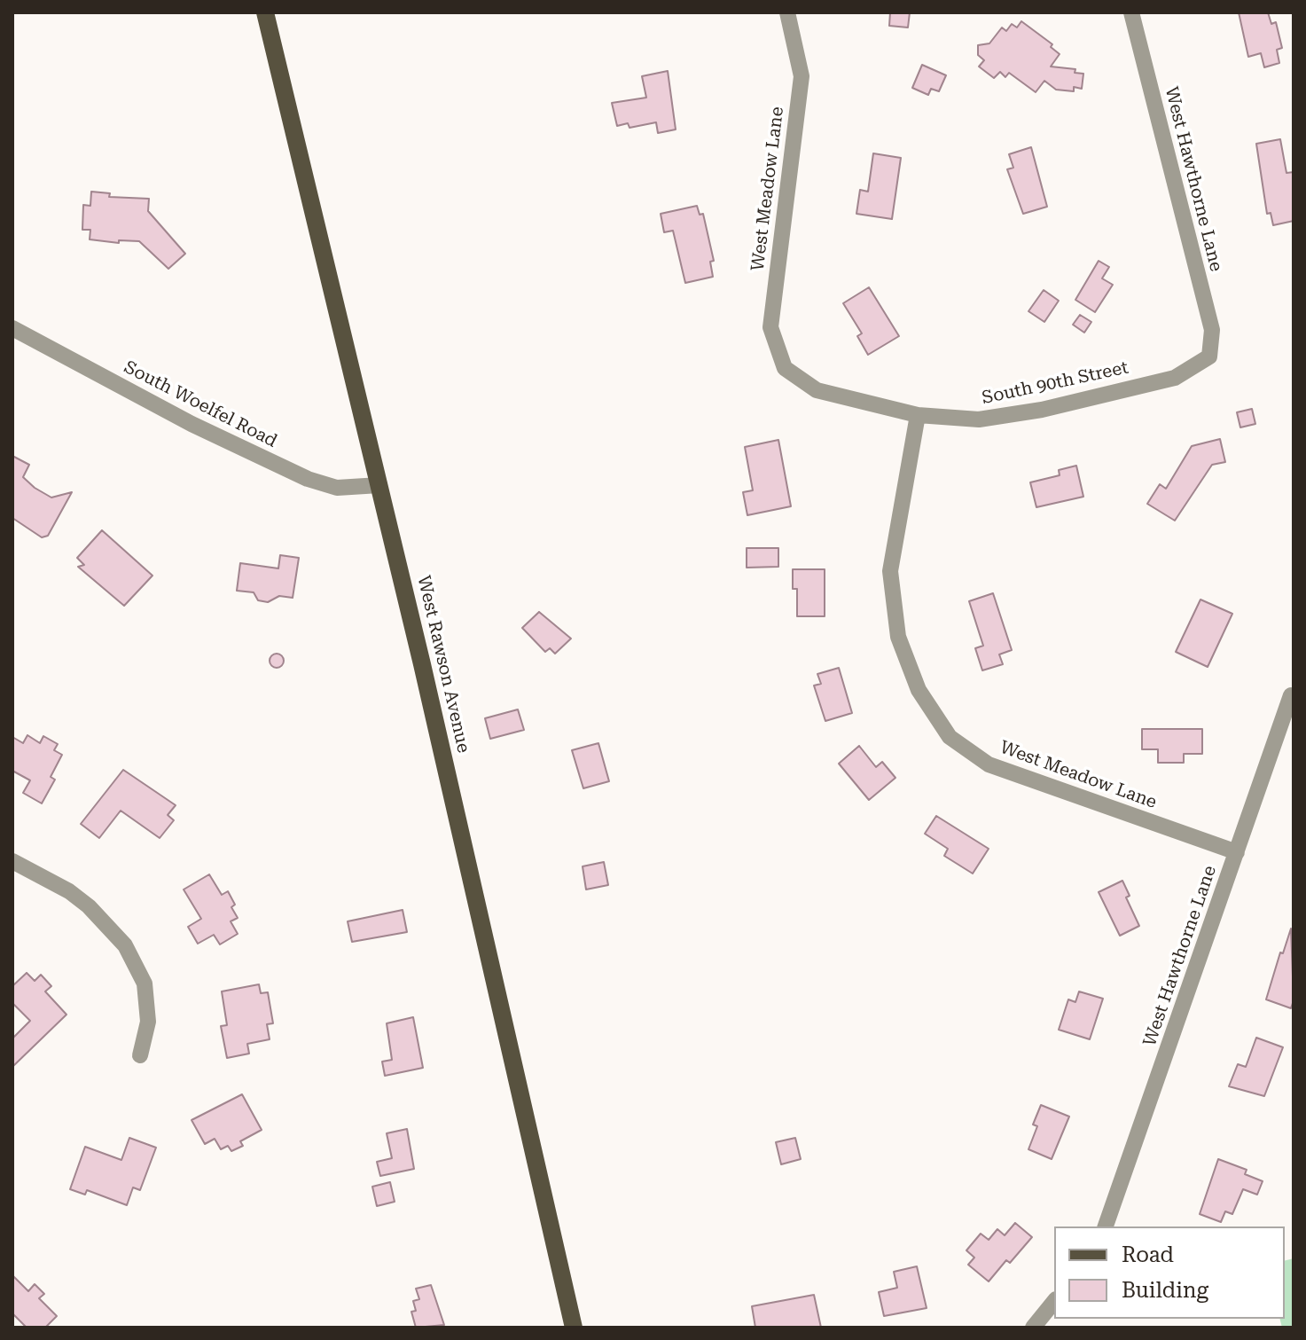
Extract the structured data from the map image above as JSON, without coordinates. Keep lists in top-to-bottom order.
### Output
{
  "streets": {
    "main road": ["West Rawson Avenue"],
    "street": [
      "West Hawthorne Lane",
      "West Meadow Lane",
      "South 90th Street",
      "South Woelfel Road"
    ]
  },
  "crossings": [
    ["West Hawthorne Lane", "West Meadow Lane"],
    ["West Hawthorne Lane", "South 90th Street"],
    ["West Meadow Lane", "South 90th Street"],
    ["South Woelfel Road", "West Rawson Avenue"]
  ],
  "legend": ["Road", "Building"]
}
